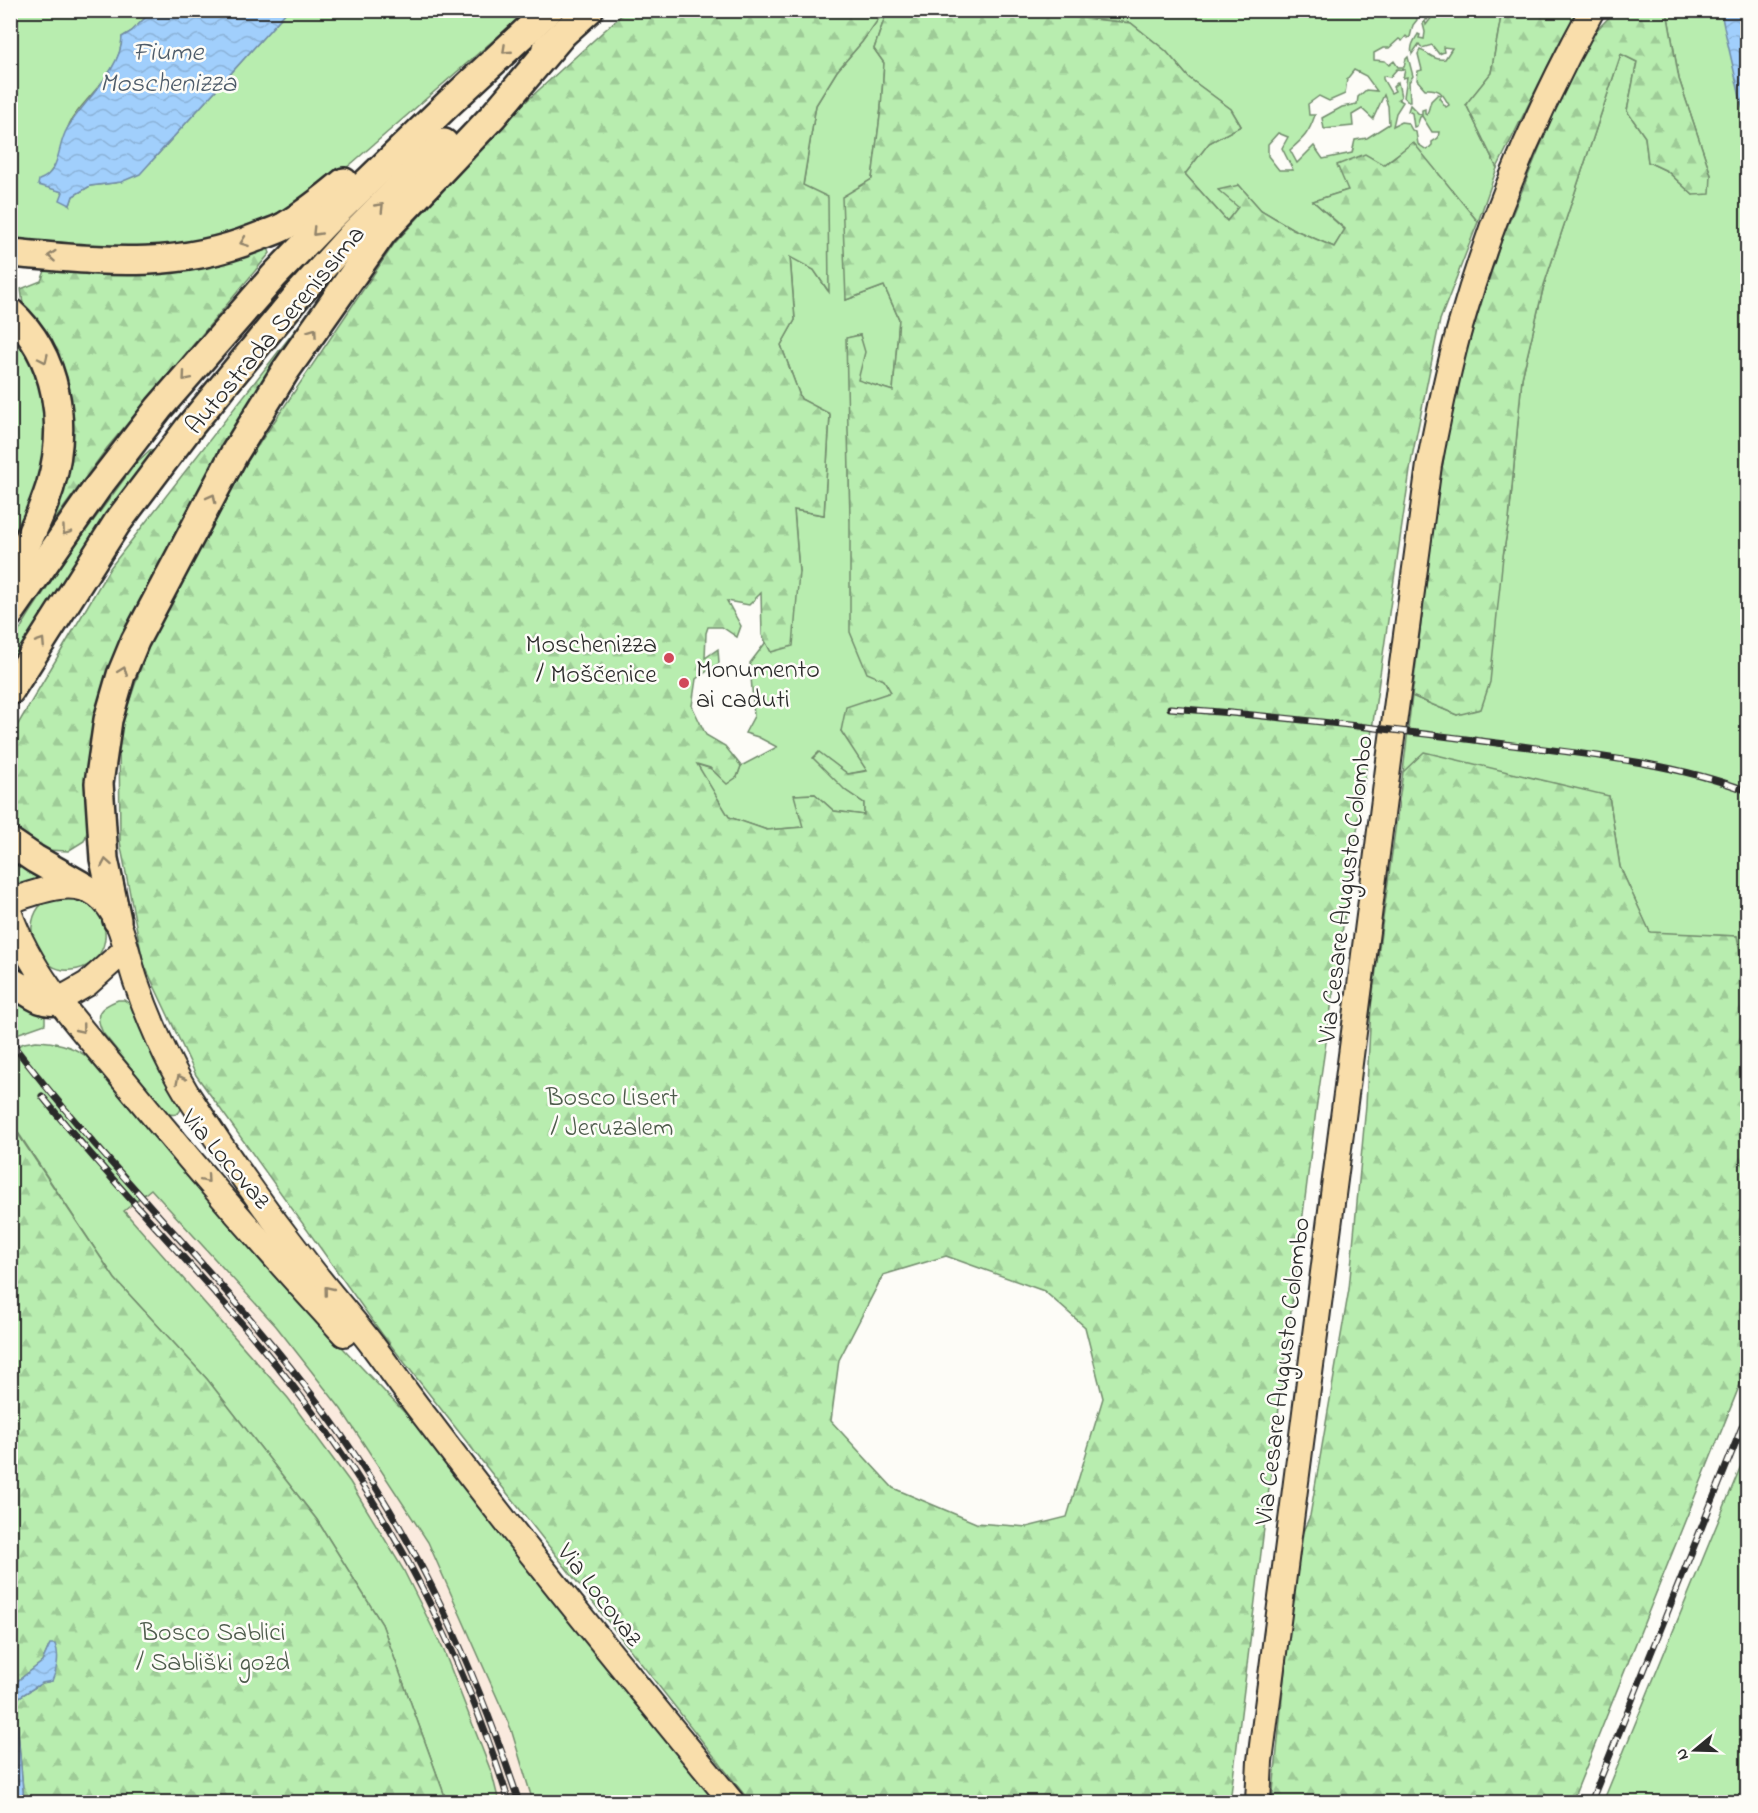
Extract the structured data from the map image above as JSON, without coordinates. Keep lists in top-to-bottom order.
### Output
{
  "streets": {
    "highway": ["Autostrada Serenissima"],
    "main road": ["Via Cesare Augusto Colombo", "Via Locovaz"]
  },
  "water": ["Fiume Moschenizza"],
  "parks": ["Bosco Lisert / Jeruzalem", "Bosco Sablici / Sabliški gozd"],
  "places": ["Moschenizza / Moščenice", "Monumento ai caduti"],
  "north": "left"
}
